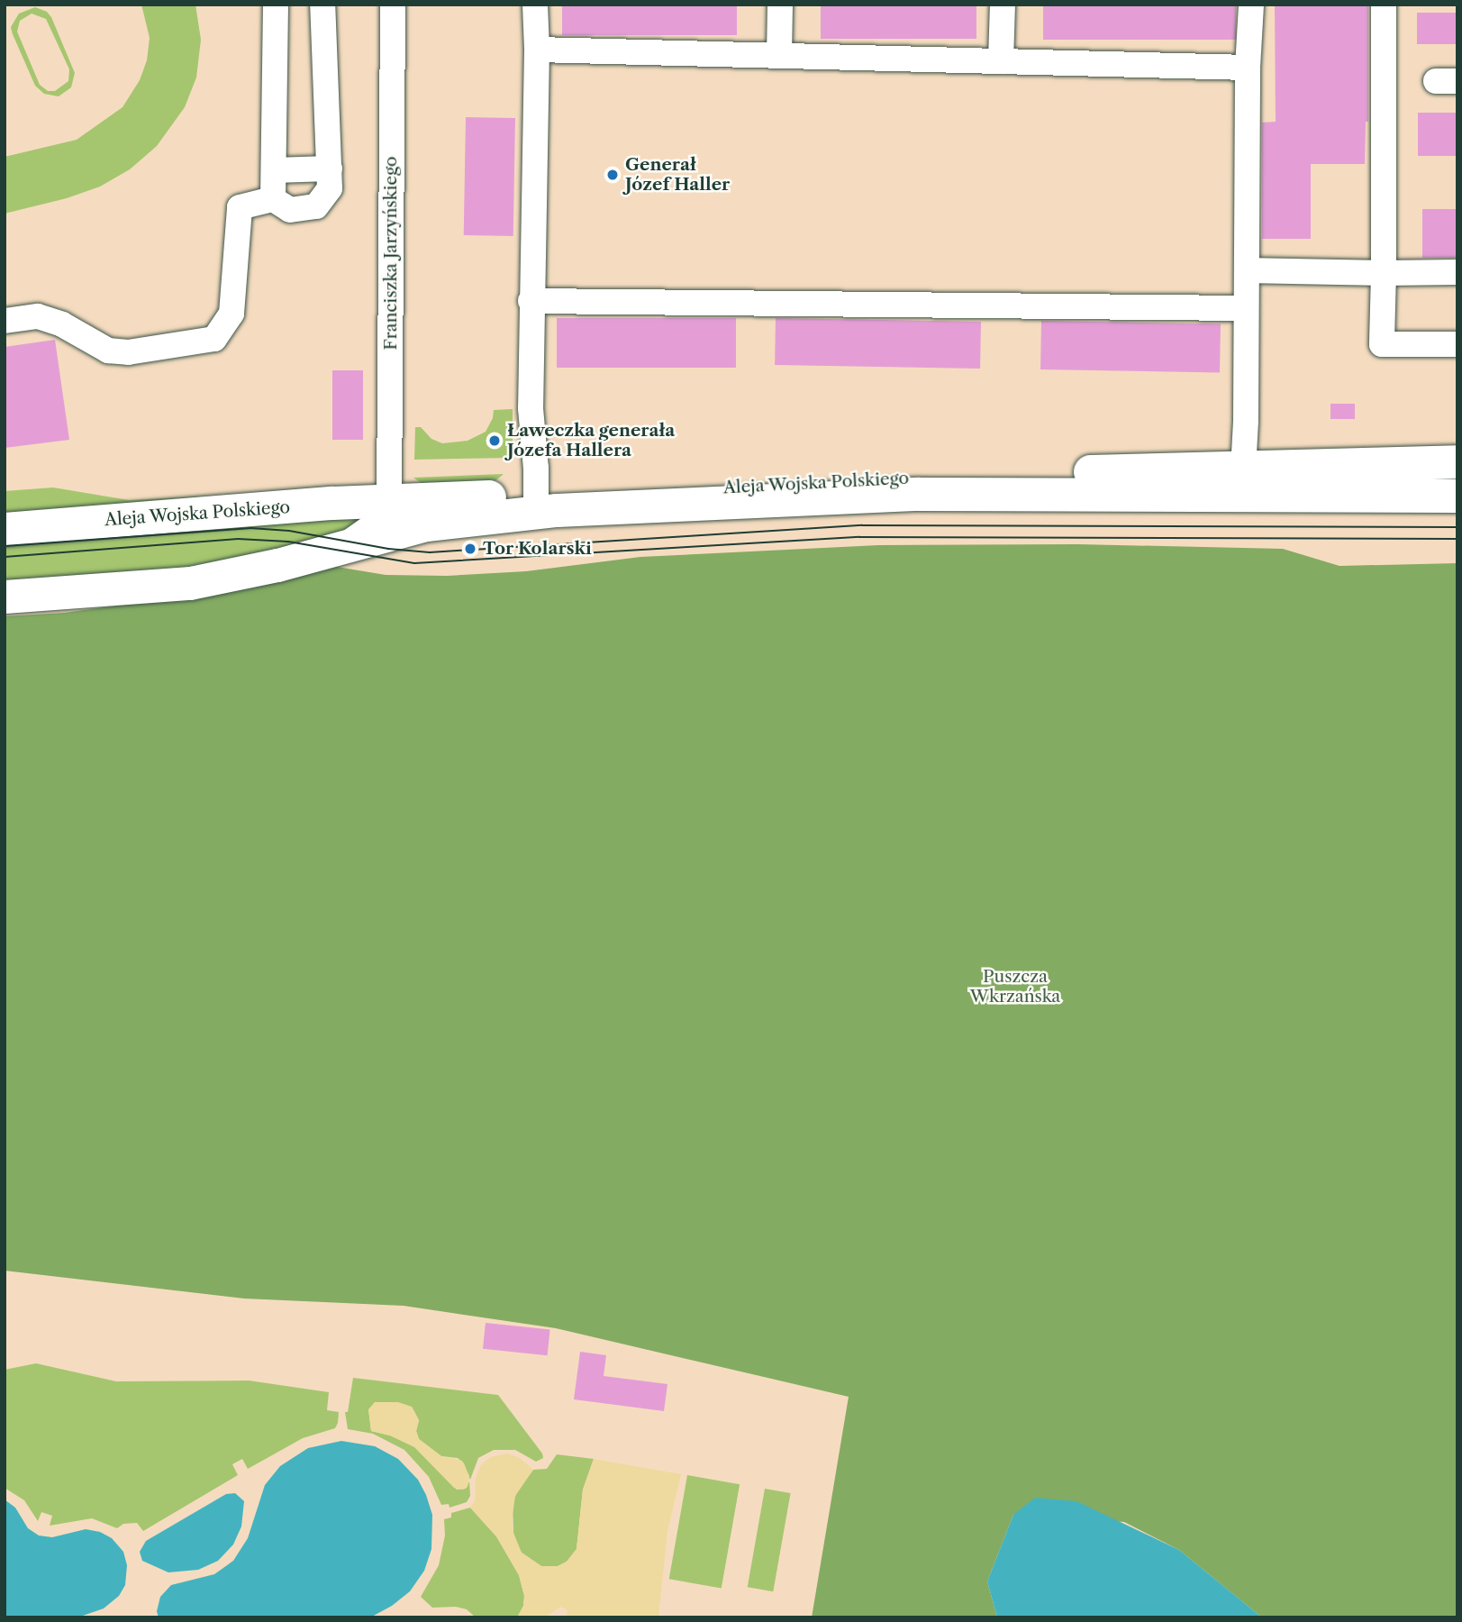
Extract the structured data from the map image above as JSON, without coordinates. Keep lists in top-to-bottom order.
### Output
{
  "streets": {
    "main road": ["Aleja Wojska Polskiego"],
    "street": ["Franciszka Jarzyńskiego"]
  },
  "crossings": [
    ["Franciszka Jarzyńskiego", "Aleja Wojska Polskiego"]
  ],
  "parks": ["Puszcza Wkrzańska"],
  "places": ["Generał Józef Haller", "Ławeczka generała Józefa Hallera", "Tor Kolarski"]
}
